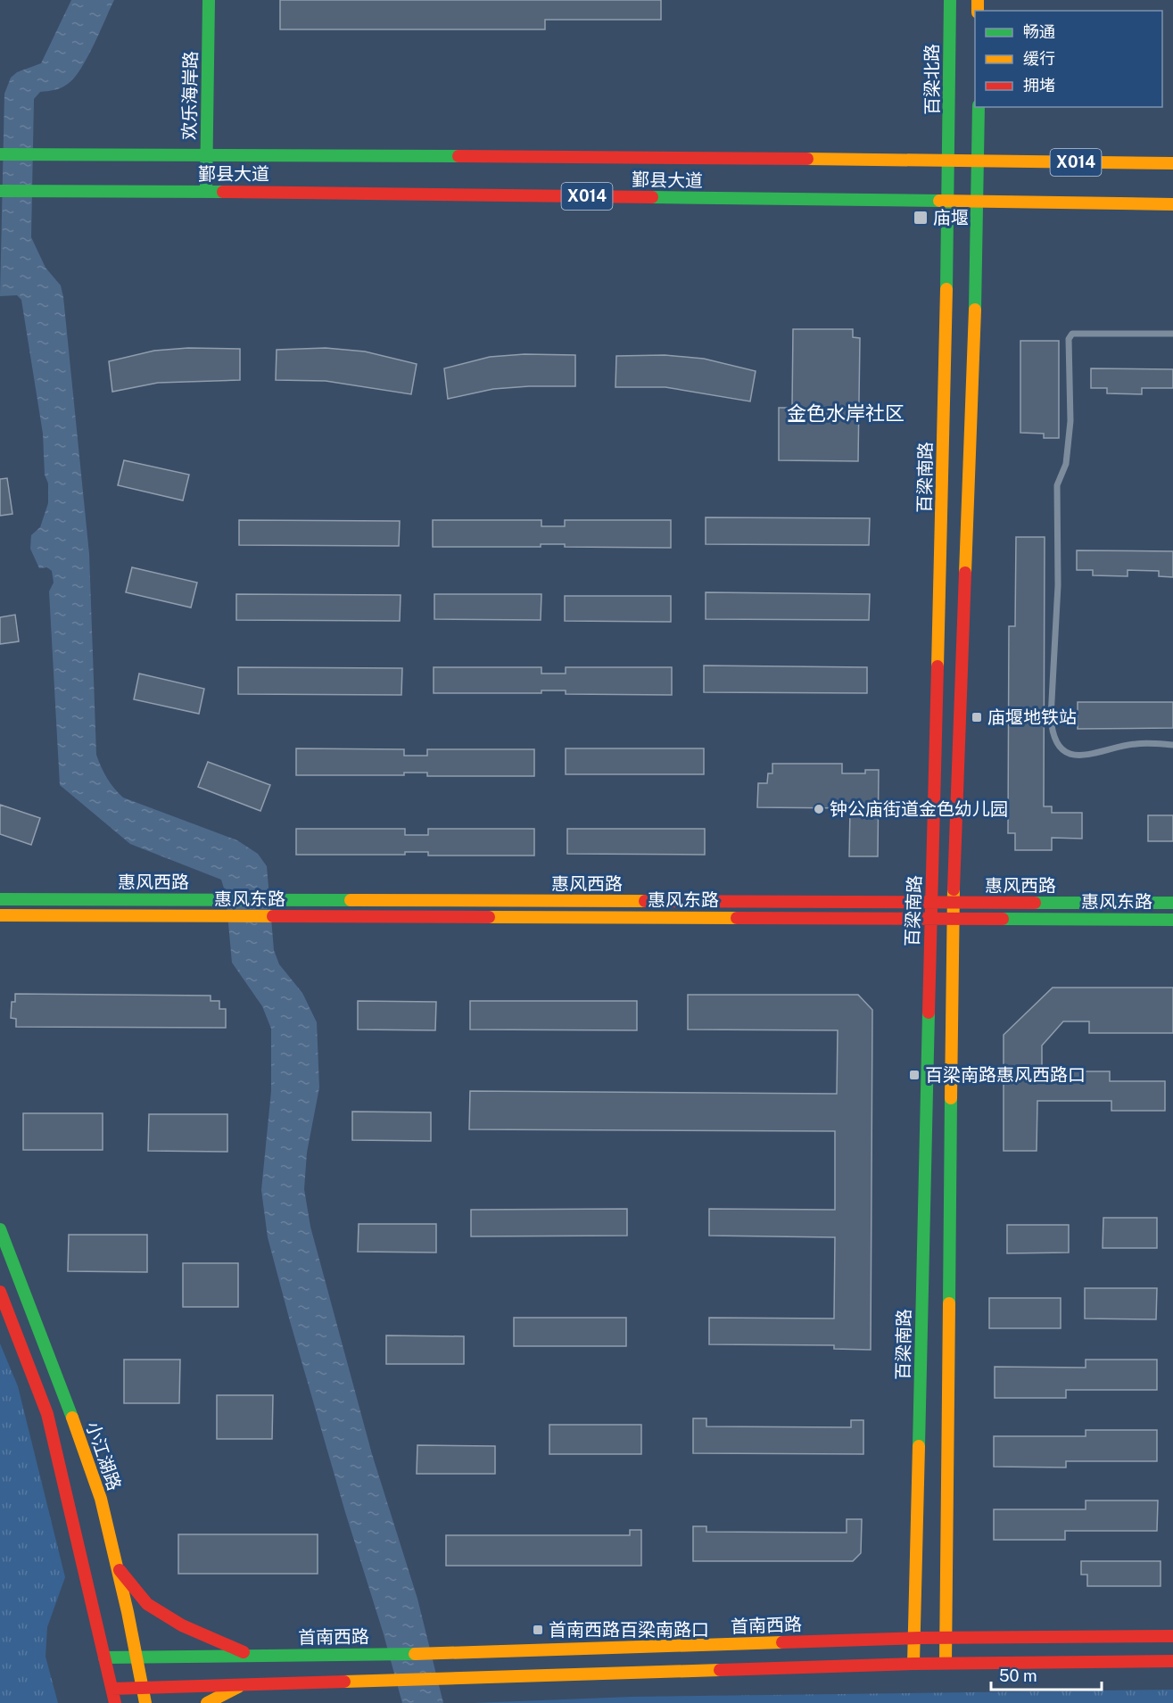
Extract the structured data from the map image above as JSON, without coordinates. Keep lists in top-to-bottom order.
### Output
{
  "streets": {
    "street": [
      "百梁北路",
      "欢乐海岸路",
      "X014",
      "鄞县大道",
      "百梁南路",
      "惠风西路",
      "惠风东路",
      "小江湖路",
      "首南西路"
    ]
  },
  "crossings": [
    ["百梁北路", "鄞县大道"],
    ["百梁北路", "百梁南路"],
    ["欢乐海岸路", "鄞县大道"],
    ["鄞县大道", "百梁南路"],
    ["百梁南路", "惠风西路"],
    ["百梁南路", "惠风东路"],
    ["百梁南路", "首南西路"],
    ["小江湖路", "首南西路"]
  ],
  "districts": ["金色水岸社区"],
  "places": {
    "transit": [
      "庙堰",
      "庙堰地铁站",
      "百梁南路惠风西路口",
      "首南西路百梁南路口"
    ],
    "other": ["钟公庙街道金色幼儿园"]
  },
  "legend": ["畅通", "缓行", "拥堵"],
  "scale_bar": "50 m"
}
